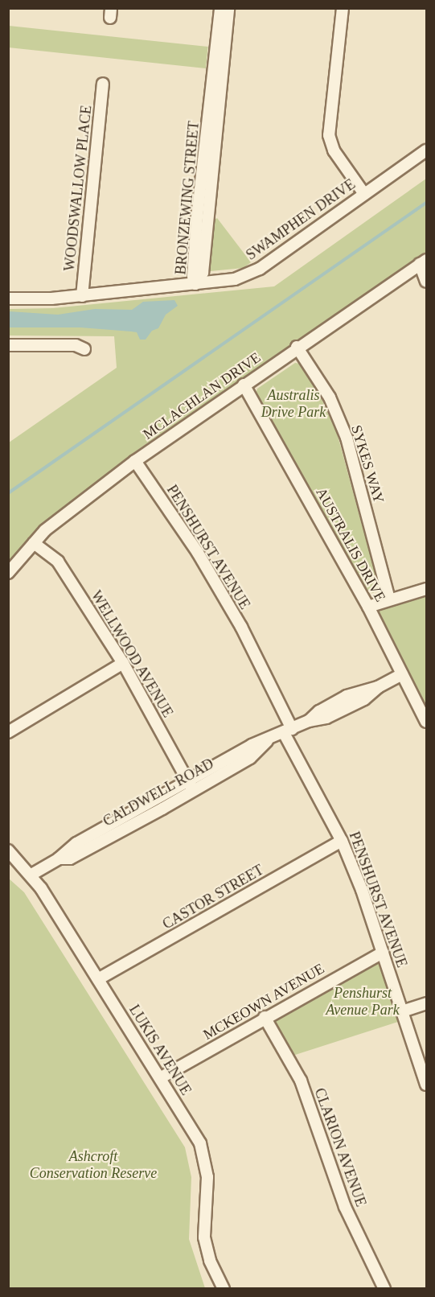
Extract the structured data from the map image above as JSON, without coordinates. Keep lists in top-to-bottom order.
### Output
{
  "streets": {
    "street": [
      "WOODSWALLOW PLACE",
      "BRONZEWING STREET",
      "SWAMPHEN DRIVE",
      "MCLACHLAN DRIVE",
      "SYKES WAY",
      "AUSTRALIS DRIVE",
      "PENSHURST AVENUE",
      "WELLWOOD AVENUE",
      "CALDWELL ROAD",
      "CASTOR STREET",
      "MCKEOWN AVENUE",
      "LUKIS AVENUE",
      "CLARION AVENUE"
    ]
  },
  "crossings": [
    ["WOODSWALLOW PLACE", "SWAMPHEN DRIVE"],
    ["BRONZEWING STREET", "SWAMPHEN DRIVE"],
    ["MCLACHLAN DRIVE", "SYKES WAY"],
    ["MCLACHLAN DRIVE", "AUSTRALIS DRIVE"],
    ["MCLACHLAN DRIVE", "PENSHURST AVENUE"],
    ["MCLACHLAN DRIVE", "WELLWOOD AVENUE"],
    ["AUSTRALIS DRIVE", "CALDWELL ROAD"],
    ["PENSHURST AVENUE", "CALDWELL ROAD"],
    ["PENSHURST AVENUE", "CASTOR STREET"],
    ["PENSHURST AVENUE", "MCKEOWN AVENUE"],
    ["WELLWOOD AVENUE", "CALDWELL ROAD"],
    ["CALDWELL ROAD", "LUKIS AVENUE"],
    ["CASTOR STREET", "LUKIS AVENUE"],
    ["MCKEOWN AVENUE", "LUKIS AVENUE"],
    ["MCKEOWN AVENUE", "CLARION AVENUE"]
  ],
  "parks": ["Australis Drive Park", "Penshurst Avenue Park", "Ashcroft Conservation Reserve"]
}
